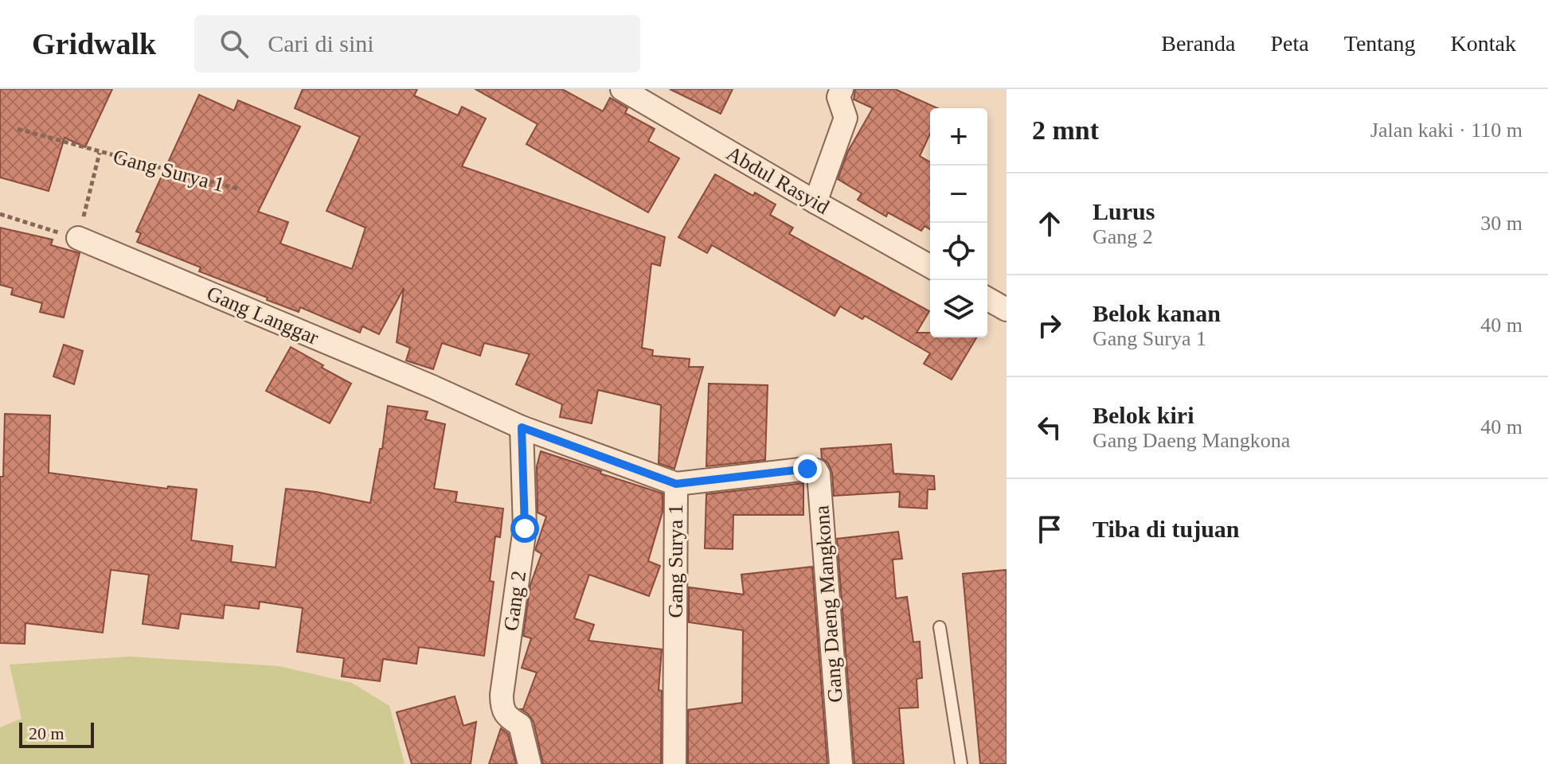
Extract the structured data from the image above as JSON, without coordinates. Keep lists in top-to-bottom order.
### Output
{
  "streets": {
    "street": [
      "Gang Surya 1",
      "Abdul Rasyid",
      "Gang Langgar",
      "Gang 2",
      "Gang Daeng Mangkona"
    ]
  },
  "crossings": [
    ["Gang Surya 1", "Gang Langgar"],
    ["Gang Surya 1", "Gang 2"],
    ["Gang Surya 1", "Gang Daeng Mangkona"],
    ["Gang Langgar", "Gang 2"]
  ],
  "scale_bar": "20 m",
  "page": {
    "header": "Gridwalk",
    "search": "Cari di sini",
    "nav": [
      "Beranda",
      "Peta",
      "Tentang",
      "Kontak"
    ],
    "heading": ["2 mnt", "Jalan kaki · 110 m"],
    "map_buttons": ["+", "−"],
    "list": [
      ["Lurus", "Gang 2", "30 m"],
      ["Belok kanan", "Gang Surya 1", "40 m"],
      ["Belok kiri", "Gang Daeng Mangkona", "40 m"],
      "Tiba di tujuan"
    ],
    "scale": "20 m"
  }
}
